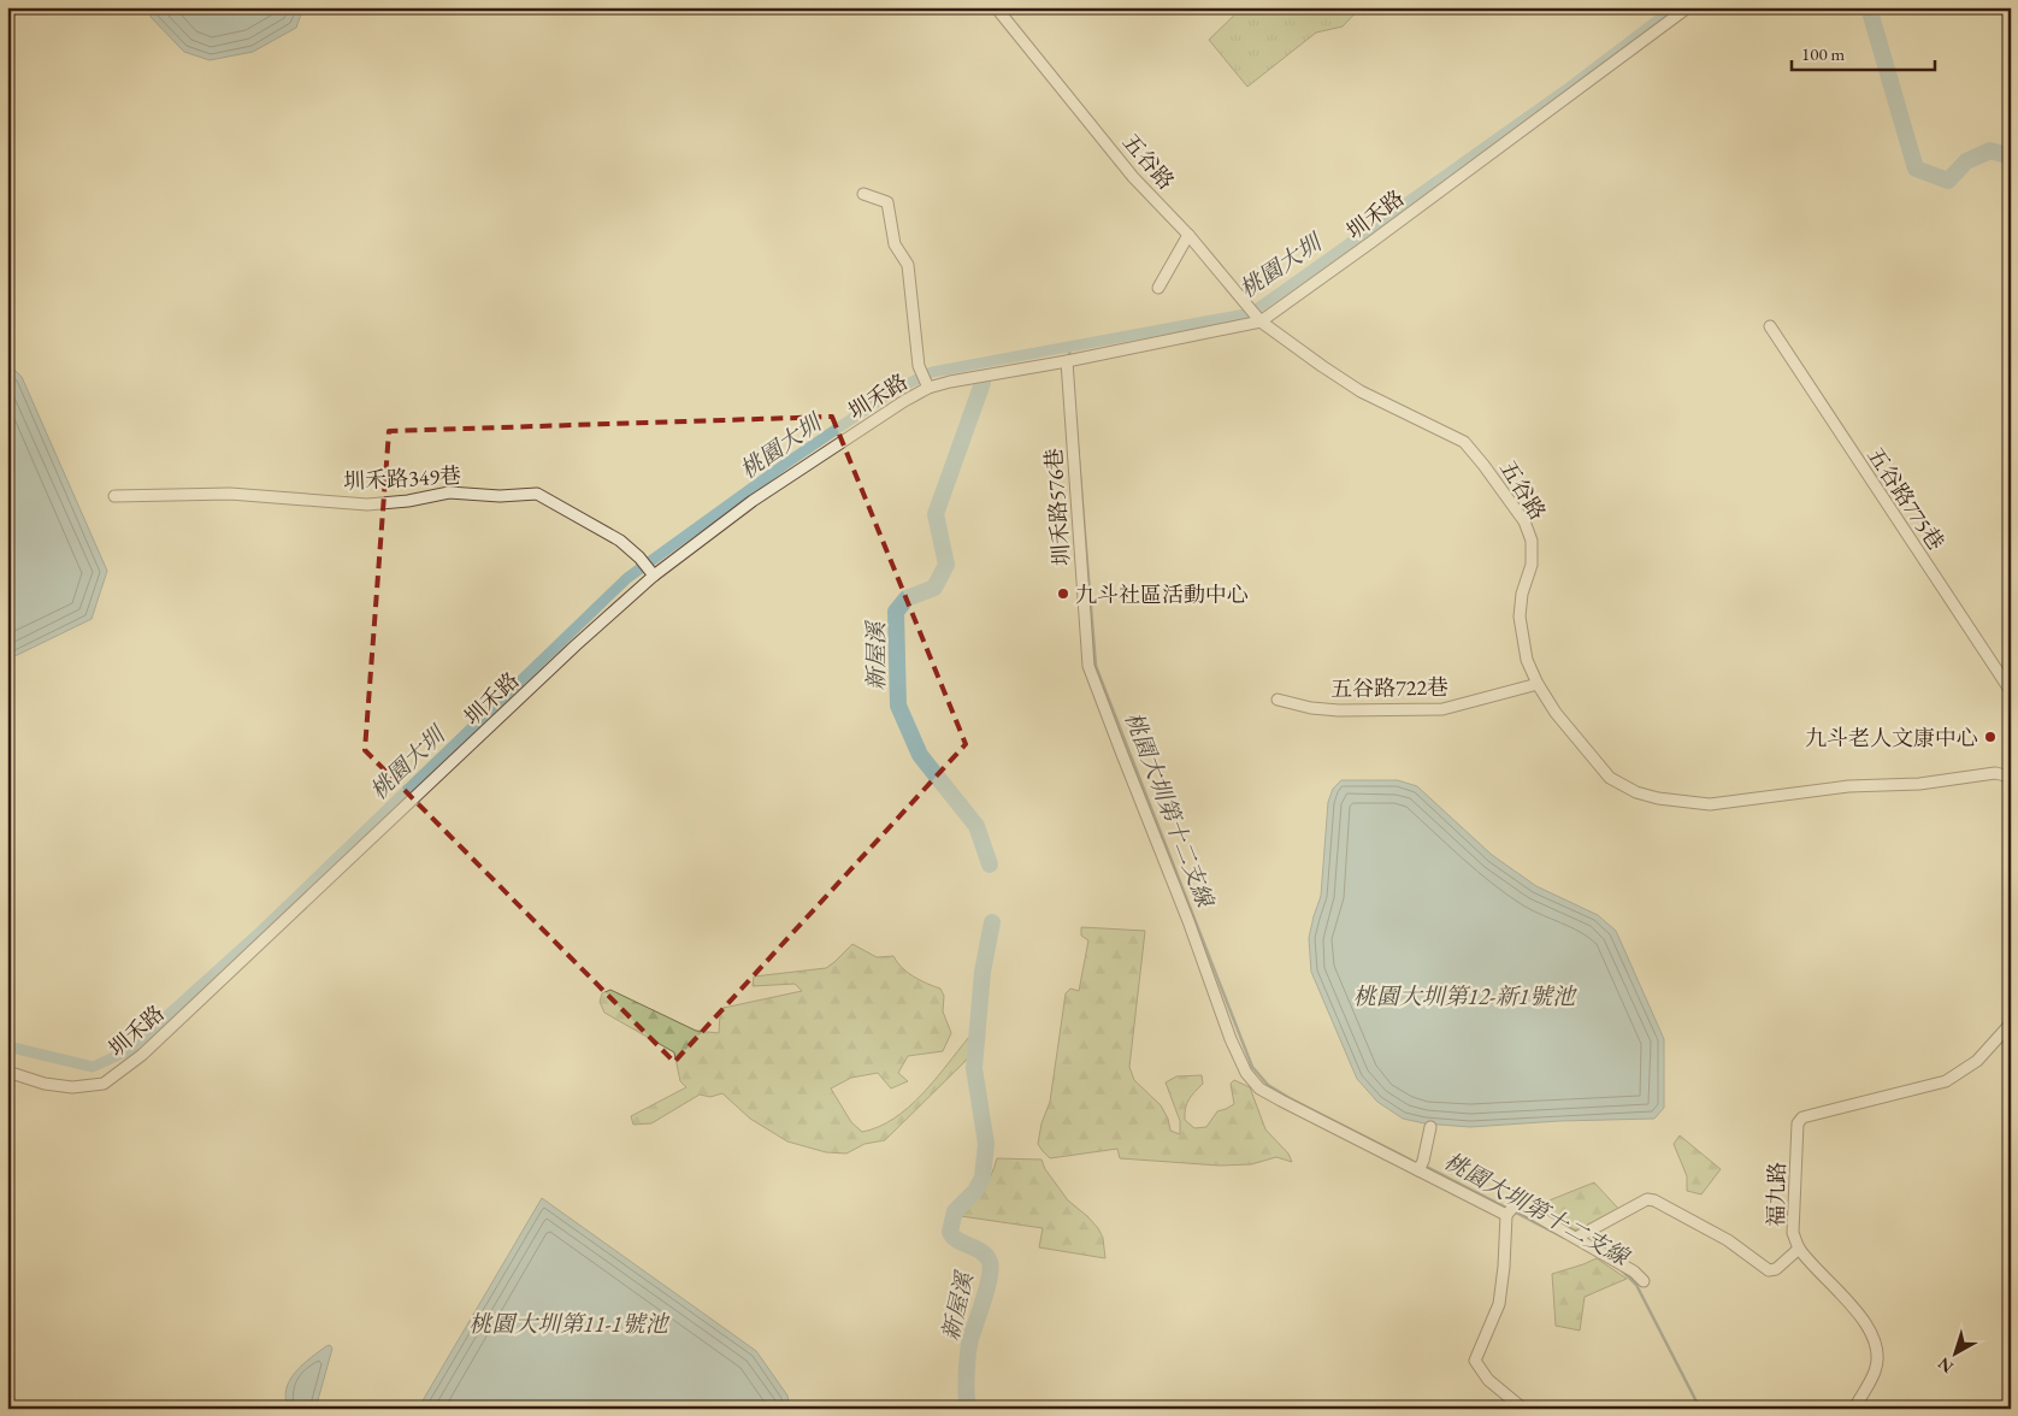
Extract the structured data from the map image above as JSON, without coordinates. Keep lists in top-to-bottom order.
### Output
{
  "streets": {
    "street": [
      "五谷路",
      "圳禾路",
      "圳禾路349巷",
      "五谷路775巷",
      "圳禾路576巷",
      "五谷路722巷",
      "福九路"
    ]
  },
  "crossings": [
    ["五谷路", "圳禾路"],
    ["五谷路", "五谷路722巷"],
    ["圳禾路", "圳禾路349巷"],
    ["圳禾路", "圳禾路576巷"]
  ],
  "water": [
    "桃園大圳",
    "新屋溪",
    "桃園大圳第十二支線",
    "桃園大圳第12-新1號池",
    "桃園大圳第11-1號池"
  ],
  "places": ["九斗社區活動中心", "九斗老人文康中心"],
  "scale_bar": "100 m",
  "north": "bottom left"
}
